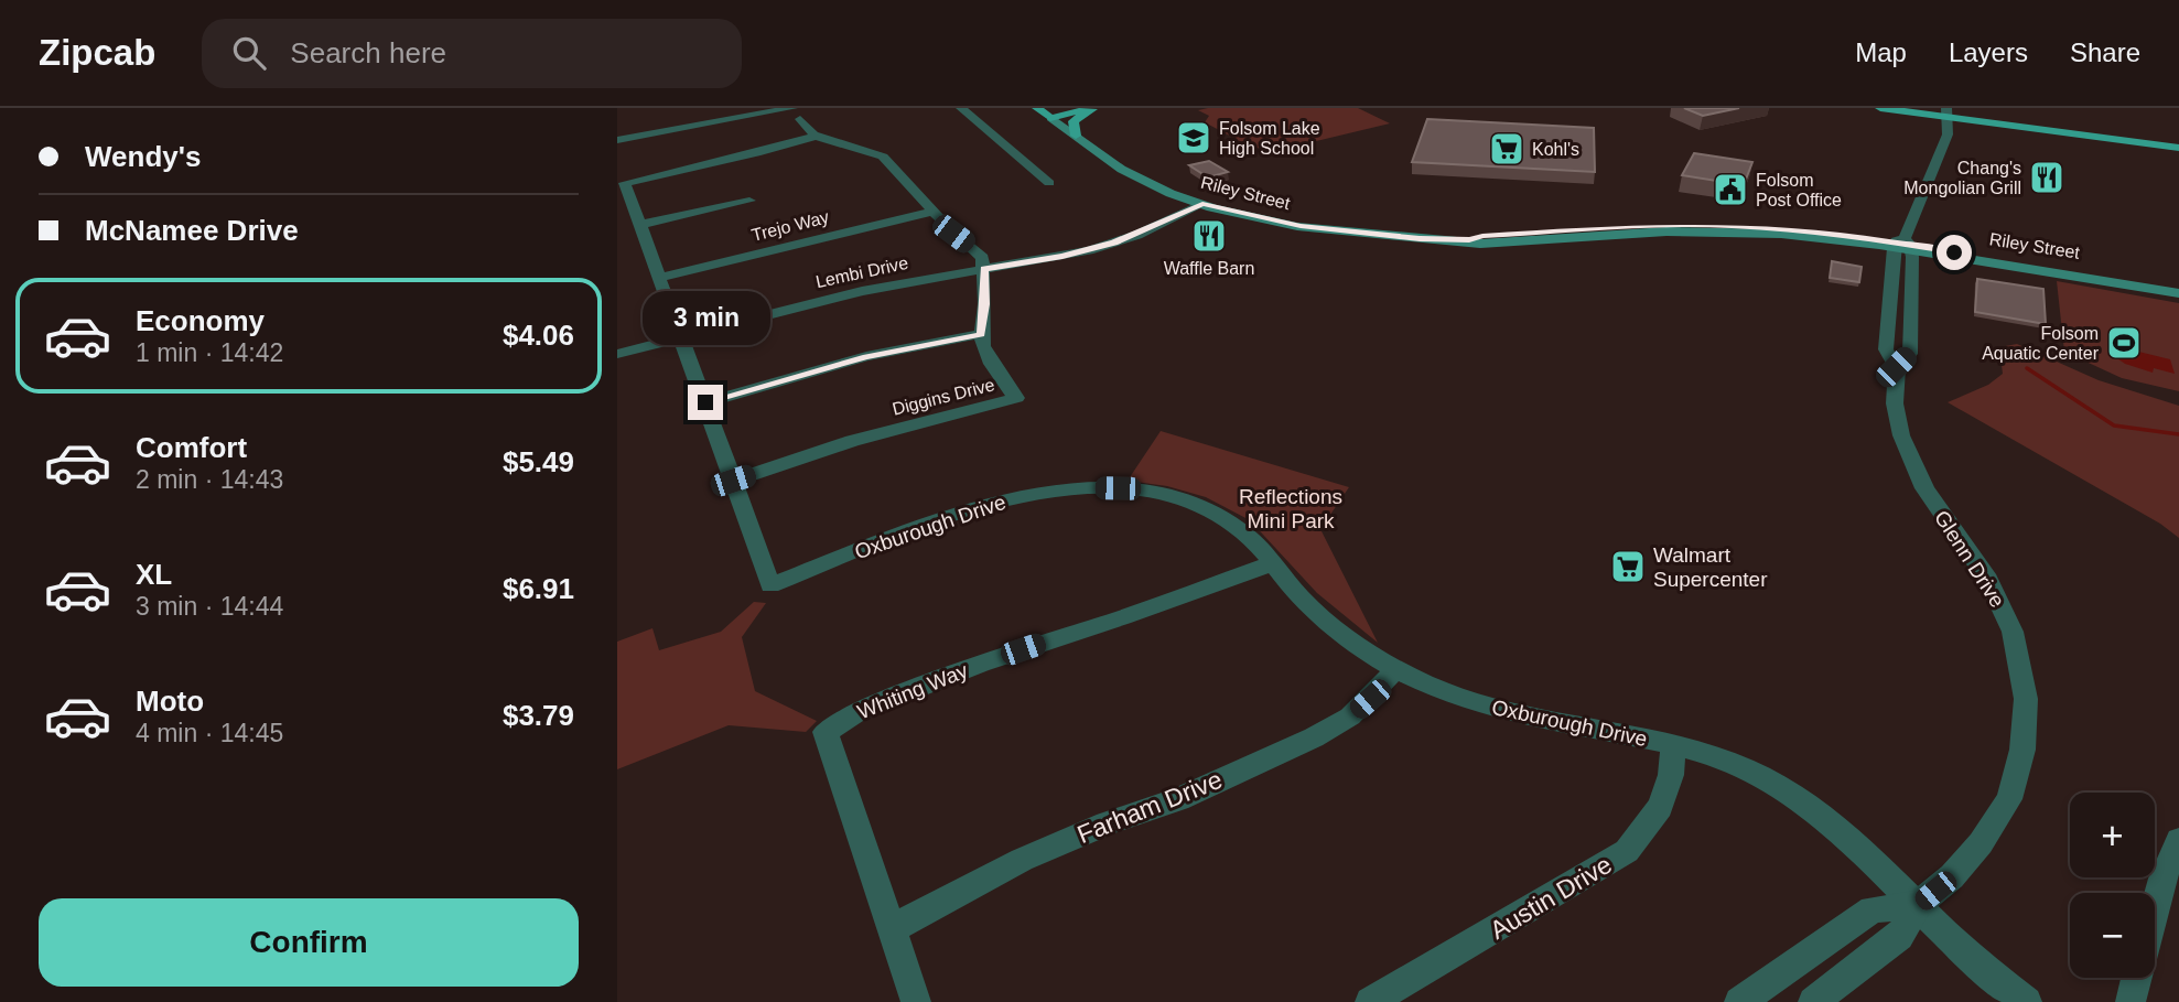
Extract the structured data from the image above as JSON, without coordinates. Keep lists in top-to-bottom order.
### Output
{
  "streets": {
    "main road": ["Riley Street"],
    "street": [
      "Trejo Way",
      "Lembi Drive",
      "Diggins Drive",
      "Oxburough Drive",
      "Glenn Drive",
      "Whiting Way",
      "Farham Drive",
      "Austin Drive"
    ]
  },
  "crossings": [
    ["Riley Street", "Lembi Drive"],
    ["Riley Street", "Glenn Drive"],
    ["Trejo Way", "Oxburough Drive"],
    ["Lembi Drive", "Diggins Drive"],
    ["Lembi Drive", "Oxburough Drive"],
    ["Diggins Drive", "Oxburough Drive"],
    ["Oxburough Drive", "Glenn Drive"],
    ["Oxburough Drive", "Whiting Way"],
    ["Oxburough Drive", "Farham Drive"],
    ["Oxburough Drive", "Austin Drive"],
    ["Whiting Way", "Farham Drive"]
  ],
  "parks": ["Reflections Mini Park"],
  "places": {
    "school or university": ["Folsom Lake High School"],
    "supermarket": ["Kohl's", "Walmart Supercenter"],
    "restaurant": ["Chang's Mongolian Grill", "Waffle Barn"],
    "public building": ["Folsom Post Office"],
    "sports": ["Folsom Aquatic Center"]
  },
  "page": {
    "header": "Zipcab",
    "search": "Search here",
    "nav": ["Map", "Layers", "Share"],
    "banner": ["Wendy's", "McNamee Drive"],
    "list": [
      {
        "name": "Economy",
        "note": "1 min · 14:42",
        "value": "$4.06"
      },
      {
        "name": "Comfort",
        "note": "2 min · 14:43",
        "value": "$5.49"
      },
      {
        "name": "XL",
        "note": "3 min · 14:44",
        "value": "$6.91"
      },
      {
        "name": "Moto",
        "note": "4 min · 14:45",
        "value": "$3.79"
      }
    ],
    "bubble": "3 min",
    "map_buttons": ["+", "−"],
    "buttons": "Confirm"
  }
}
